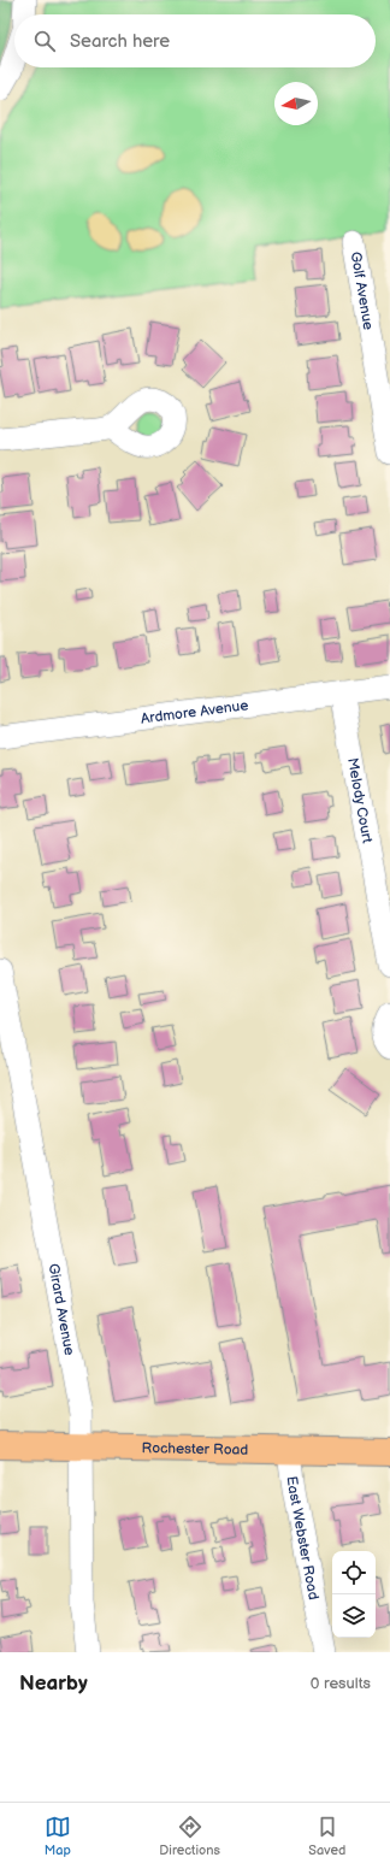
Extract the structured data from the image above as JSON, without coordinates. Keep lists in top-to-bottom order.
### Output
{
  "streets": {
    "main road": ["Rochester Road"],
    "street": [
      "Golf Avenue",
      "Ardmore Avenue",
      "Melody Court",
      "Girard Avenue",
      "East Webster Road"
    ]
  },
  "crossings": [
    ["Ardmore Avenue", "Melody Court"],
    ["Girard Avenue", "Rochester Road"],
    ["Rochester Road", "East Webster Road"]
  ],
  "north": "left",
  "page": {
    "search": "Search here",
    "heading": ["Nearby", "0 results"],
    "nav": ["Map", "Directions", "Saved"]
  }
}
